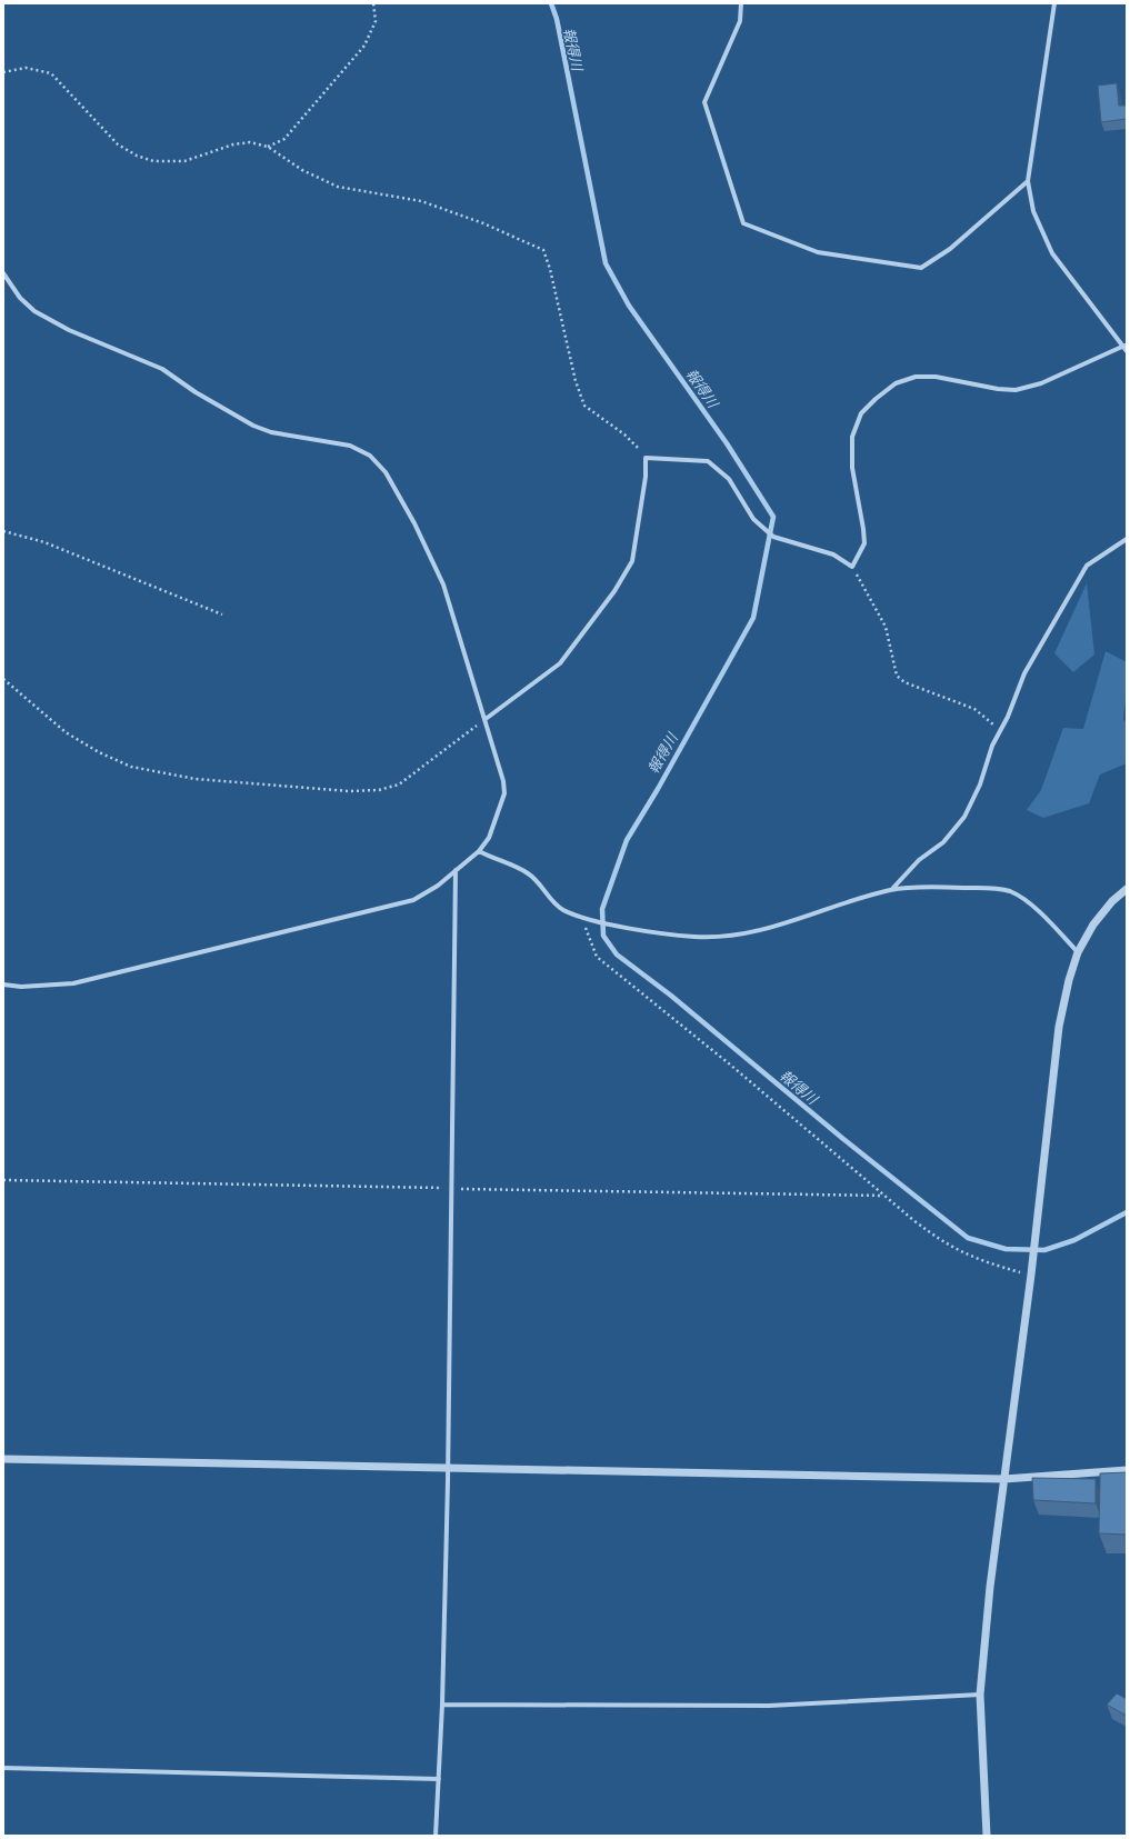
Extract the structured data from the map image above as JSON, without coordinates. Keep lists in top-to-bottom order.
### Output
{
  "water": ["報得川"]
}
